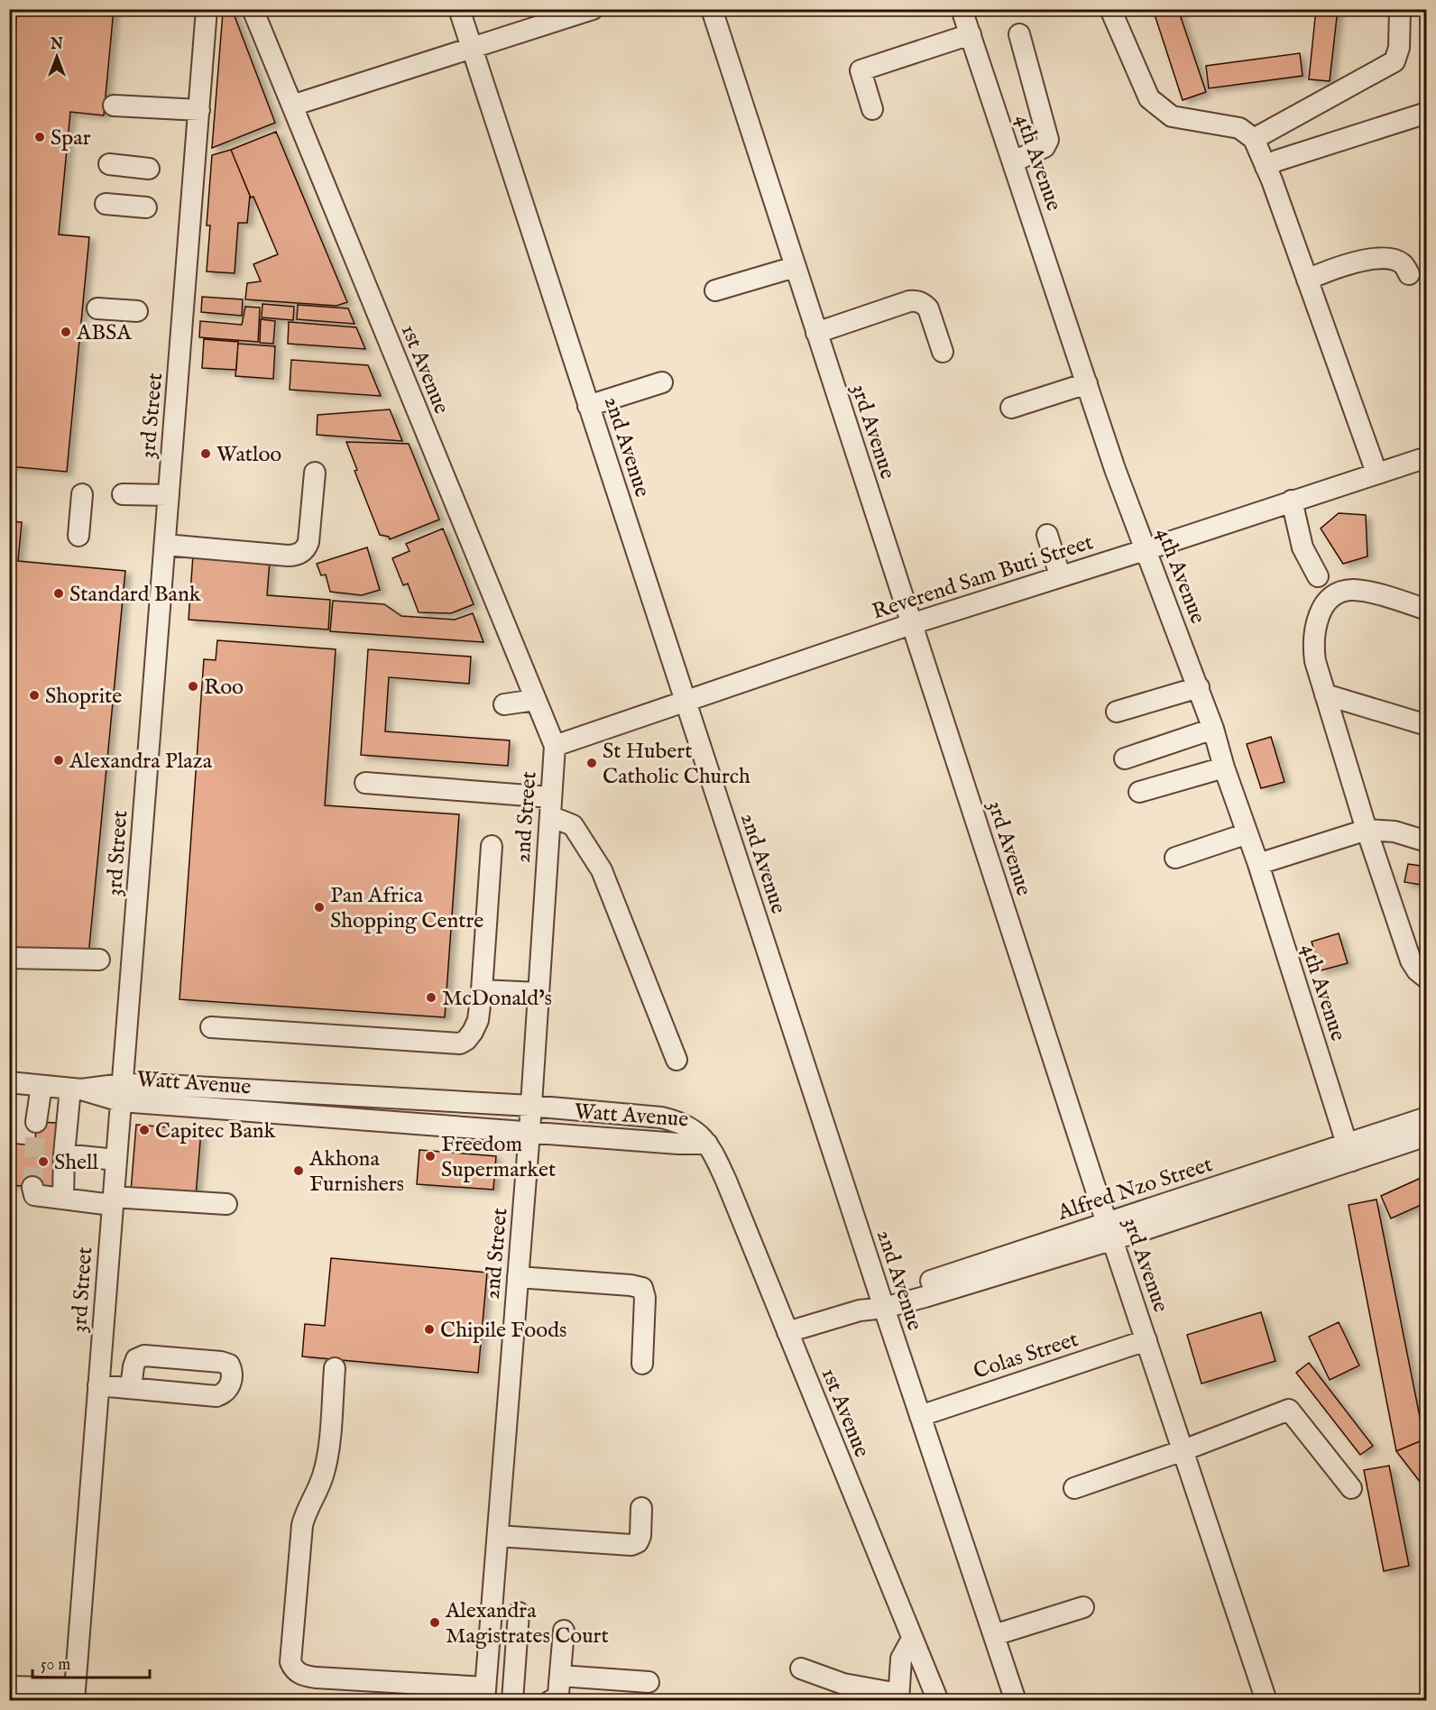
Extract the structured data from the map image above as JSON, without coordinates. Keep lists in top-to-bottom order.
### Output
{
  "streets": {
    "street": [
      "4th Avenue",
      "1st Avenue",
      "3rd Street",
      "3rd Avenue",
      "2nd Avenue",
      "Reverend Sam Buti Street",
      "2nd Street",
      "Watt Avenue",
      "Alfred Nzo Street",
      "Colas Street"
    ]
  },
  "crossings": [
    ["4th Avenue", "Reverend Sam Buti Street"],
    ["4th Avenue", "Alfred Nzo Street"],
    ["1st Avenue", "Reverend Sam Buti Street"],
    ["1st Avenue", "2nd Street"],
    ["1st Avenue", "Watt Avenue"],
    ["1st Avenue", "Alfred Nzo Street"],
    ["3rd Street", "Watt Avenue"],
    ["3rd Avenue", "Reverend Sam Buti Street"],
    ["3rd Avenue", "Alfred Nzo Street"],
    ["3rd Avenue", "Colas Street"],
    ["2nd Avenue", "Reverend Sam Buti Street"],
    ["2nd Avenue", "Alfred Nzo Street"],
    ["2nd Avenue", "Colas Street"],
    ["Reverend Sam Buti Street", "2nd Street"],
    ["2nd Street", "Watt Avenue"]
  ],
  "places": [
    "Spar",
    "ABSA",
    "Watloo",
    "Standard Bank",
    "Roo",
    "Shoprite",
    "Alexandra Plaza",
    "St Hubert Catholic Church",
    "Pan Africa Shopping Centre",
    "McDonald's",
    "Capitec Bank",
    "Freedom Supermarket",
    "Shell",
    "Akhona Furnishers",
    "Chipile Foods",
    "Alexandra Magistrates Court"
  ],
  "scale_bar": "50 m",
  "north": "top"
}
